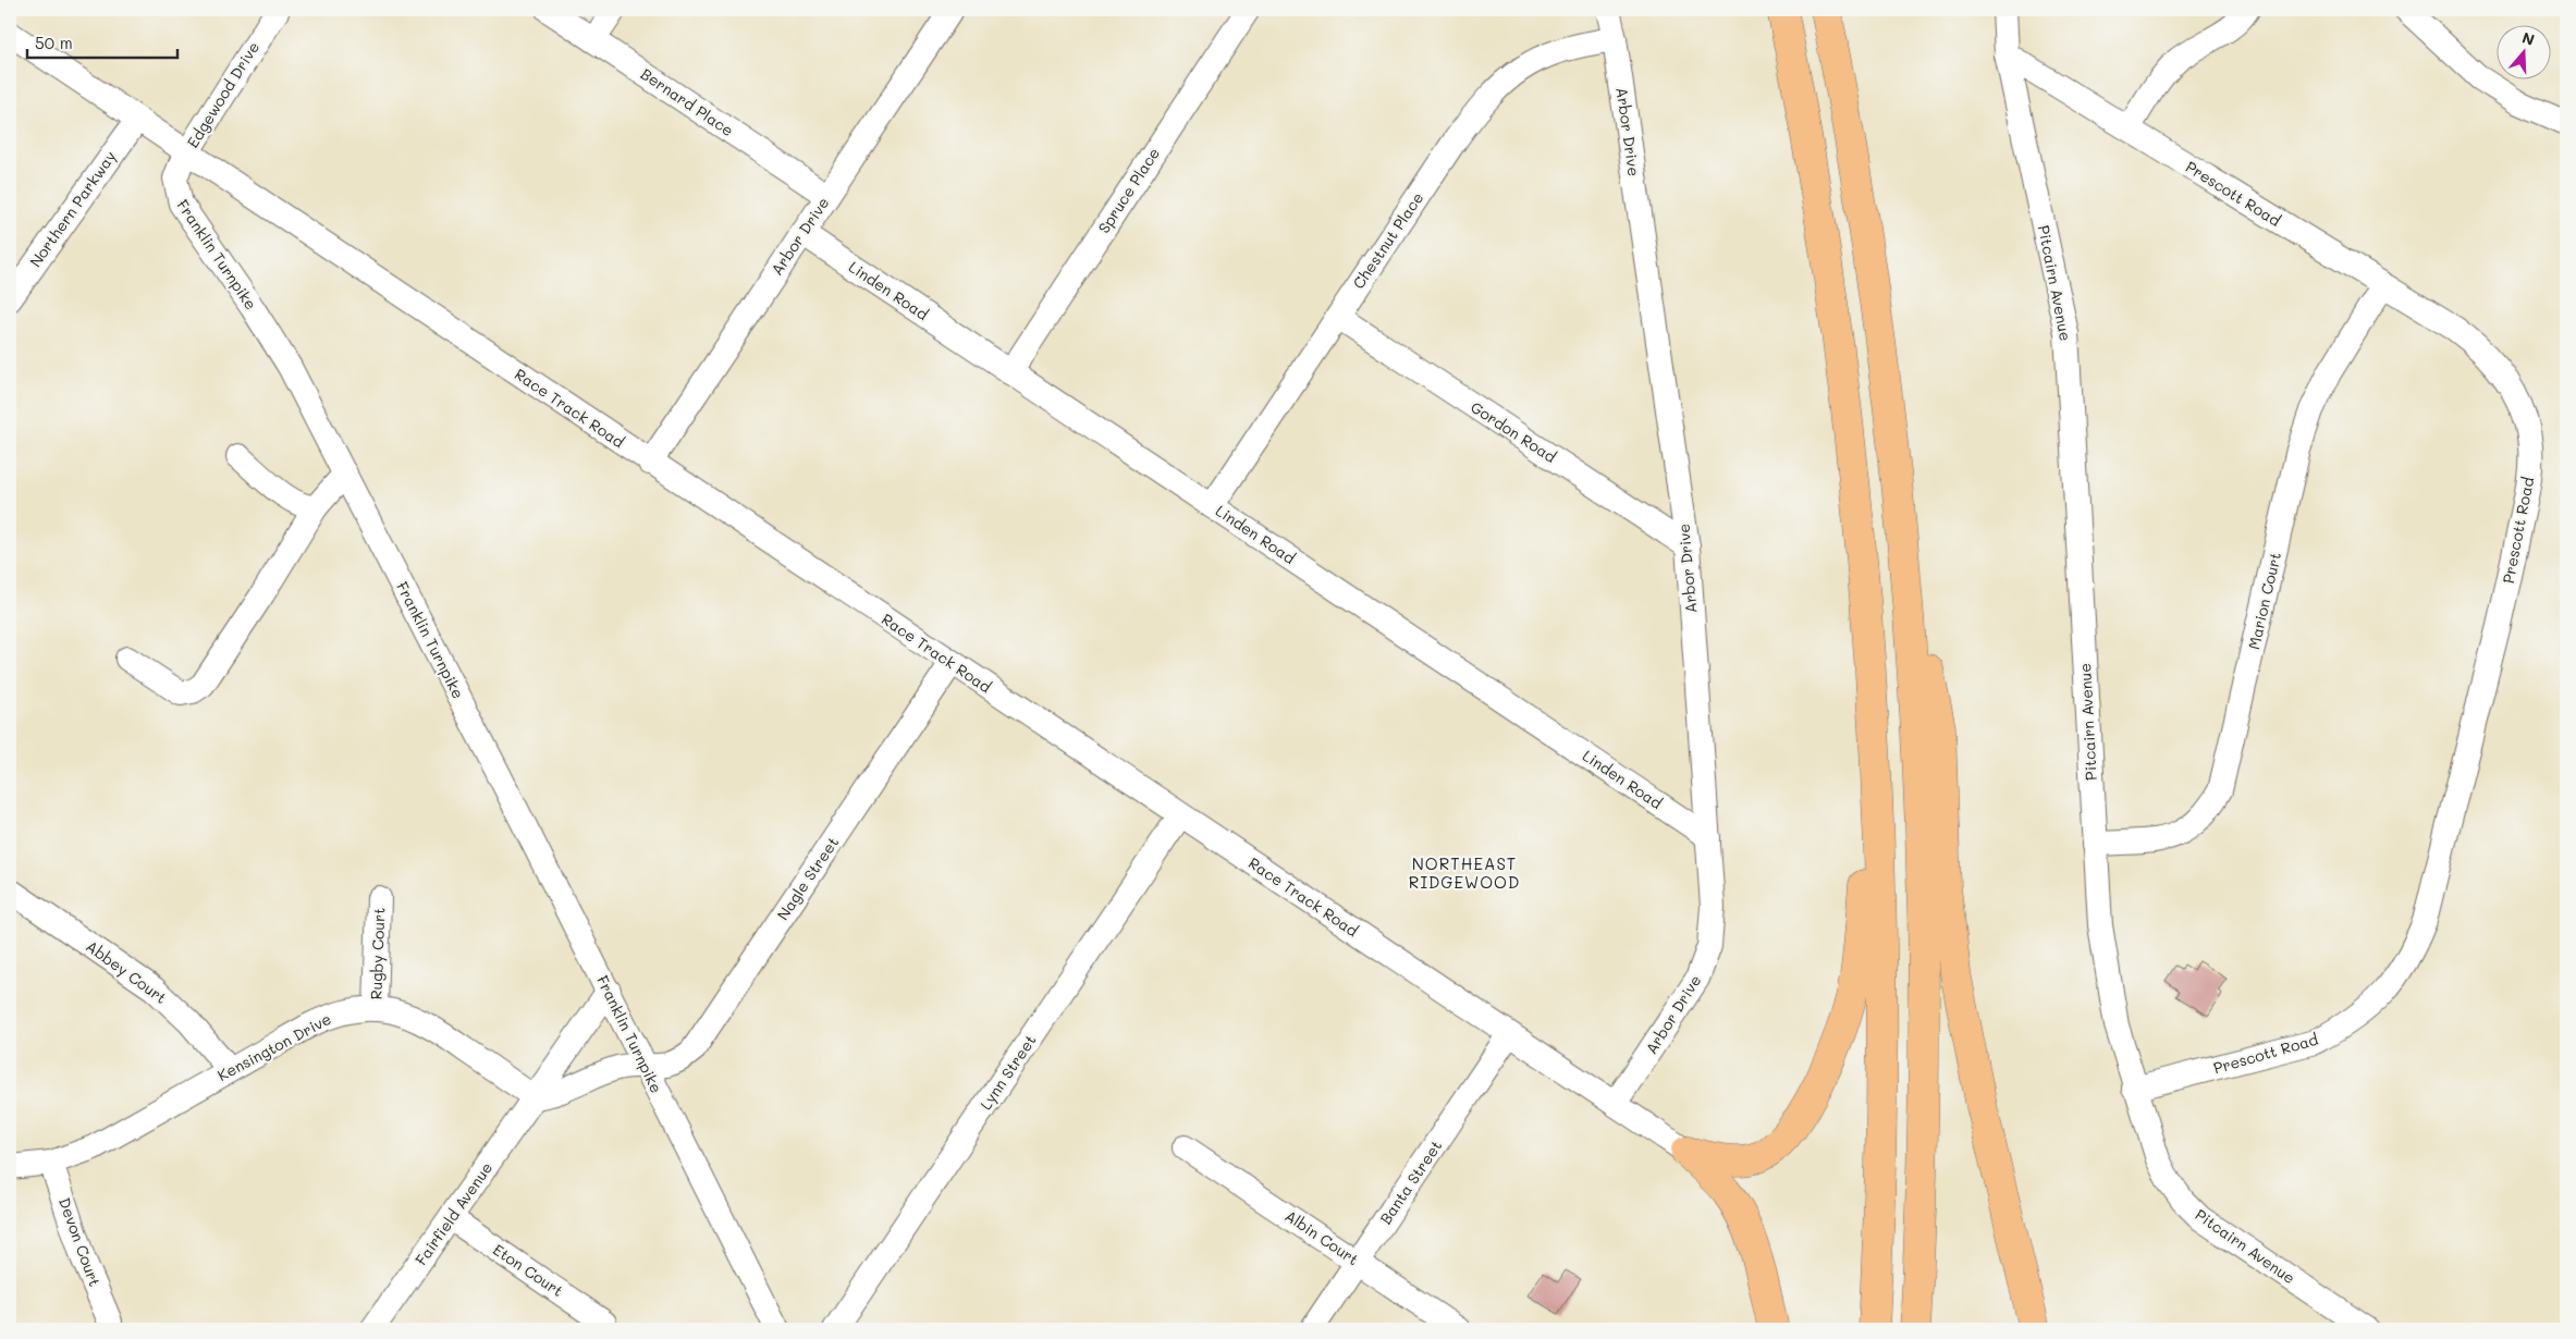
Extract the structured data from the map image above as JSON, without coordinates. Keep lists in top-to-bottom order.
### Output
{
  "streets": {
    "street": [
      "Edgewood Drive",
      "Bernard Place",
      "Arbor Drive",
      "Spruce Place",
      "Prescott Road",
      "Northern Parkway",
      "Chestnut Place",
      "Franklin Turnpike",
      "Pitcairn Avenue",
      "Linden Road",
      "Race Track Road",
      "Gordon Road",
      "Marion Court",
      "Nagle Street",
      "Rugby Court",
      "Abbey Court",
      "Kensington Drive",
      "Lynn Street",
      "Banta Street",
      "Fairfield Avenue",
      "Albin Court",
      "Devon Court",
      "Eton Court"
    ]
  },
  "crossings": [
    ["Edgewood Drive", "Franklin Turnpike"],
    ["Edgewood Drive", "Race Track Road"],
    ["Bernard Place", "Arbor Drive"],
    ["Arbor Drive", "Chestnut Place"],
    ["Arbor Drive", "Linden Road"],
    ["Arbor Drive", "Race Track Road"],
    ["Arbor Drive", "Gordon Road"],
    ["Spruce Place", "Linden Road"],
    ["Prescott Road", "Pitcairn Avenue"],
    ["Prescott Road", "Marion Court"],
    ["Chestnut Place", "Linden Road"],
    ["Chestnut Place", "Gordon Road"],
    ["Franklin Turnpike", "Race Track Road"],
    ["Franklin Turnpike", "Nagle Street"],
    ["Franklin Turnpike", "Fairfield Avenue"],
    ["Pitcairn Avenue", "Marion Court"],
    ["Race Track Road", "Nagle Street"],
    ["Race Track Road", "Lynn Street"],
    ["Race Track Road", "Banta Street"],
    ["Rugby Court", "Kensington Drive"],
    ["Abbey Court", "Kensington Drive"],
    ["Kensington Drive", "Fairfield Avenue"],
    ["Kensington Drive", "Devon Court"],
    ["Banta Street", "Albin Court"],
    ["Fairfield Avenue", "Eton Court"]
  ],
  "districts": ["NORTHEAST RIDGEWOOD"],
  "scale_bar": "50 m",
  "north": "top"
}
